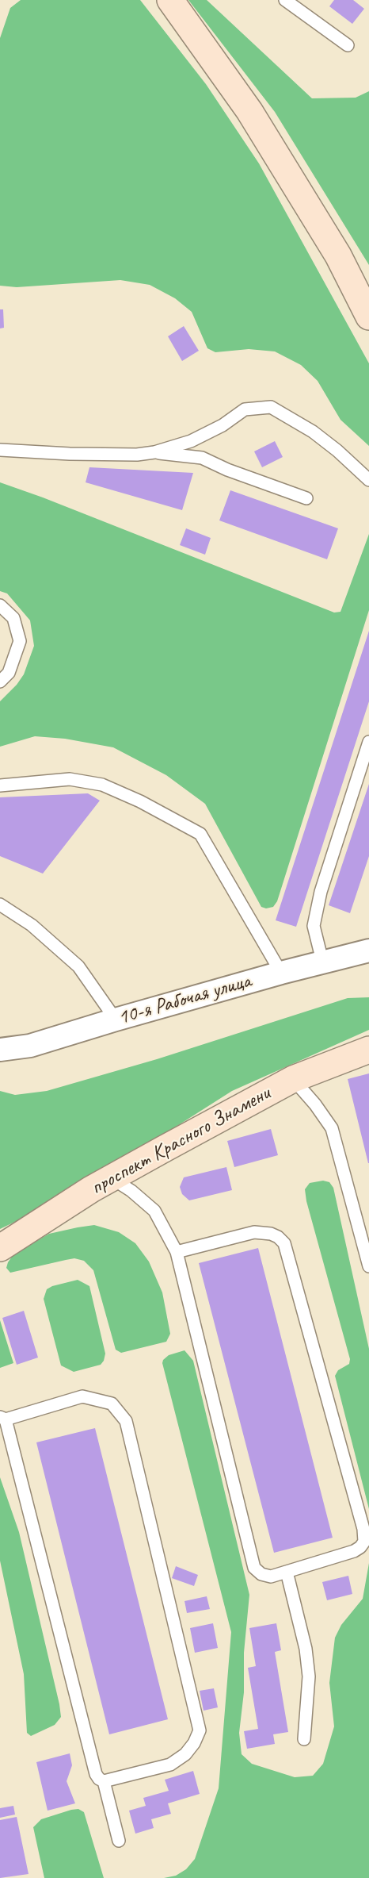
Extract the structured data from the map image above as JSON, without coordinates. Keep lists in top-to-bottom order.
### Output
{
  "streets": {
    "main road": ["проспект Красного Знамени"],
    "street": ["10-я Рабочая улица"]
  }
}
